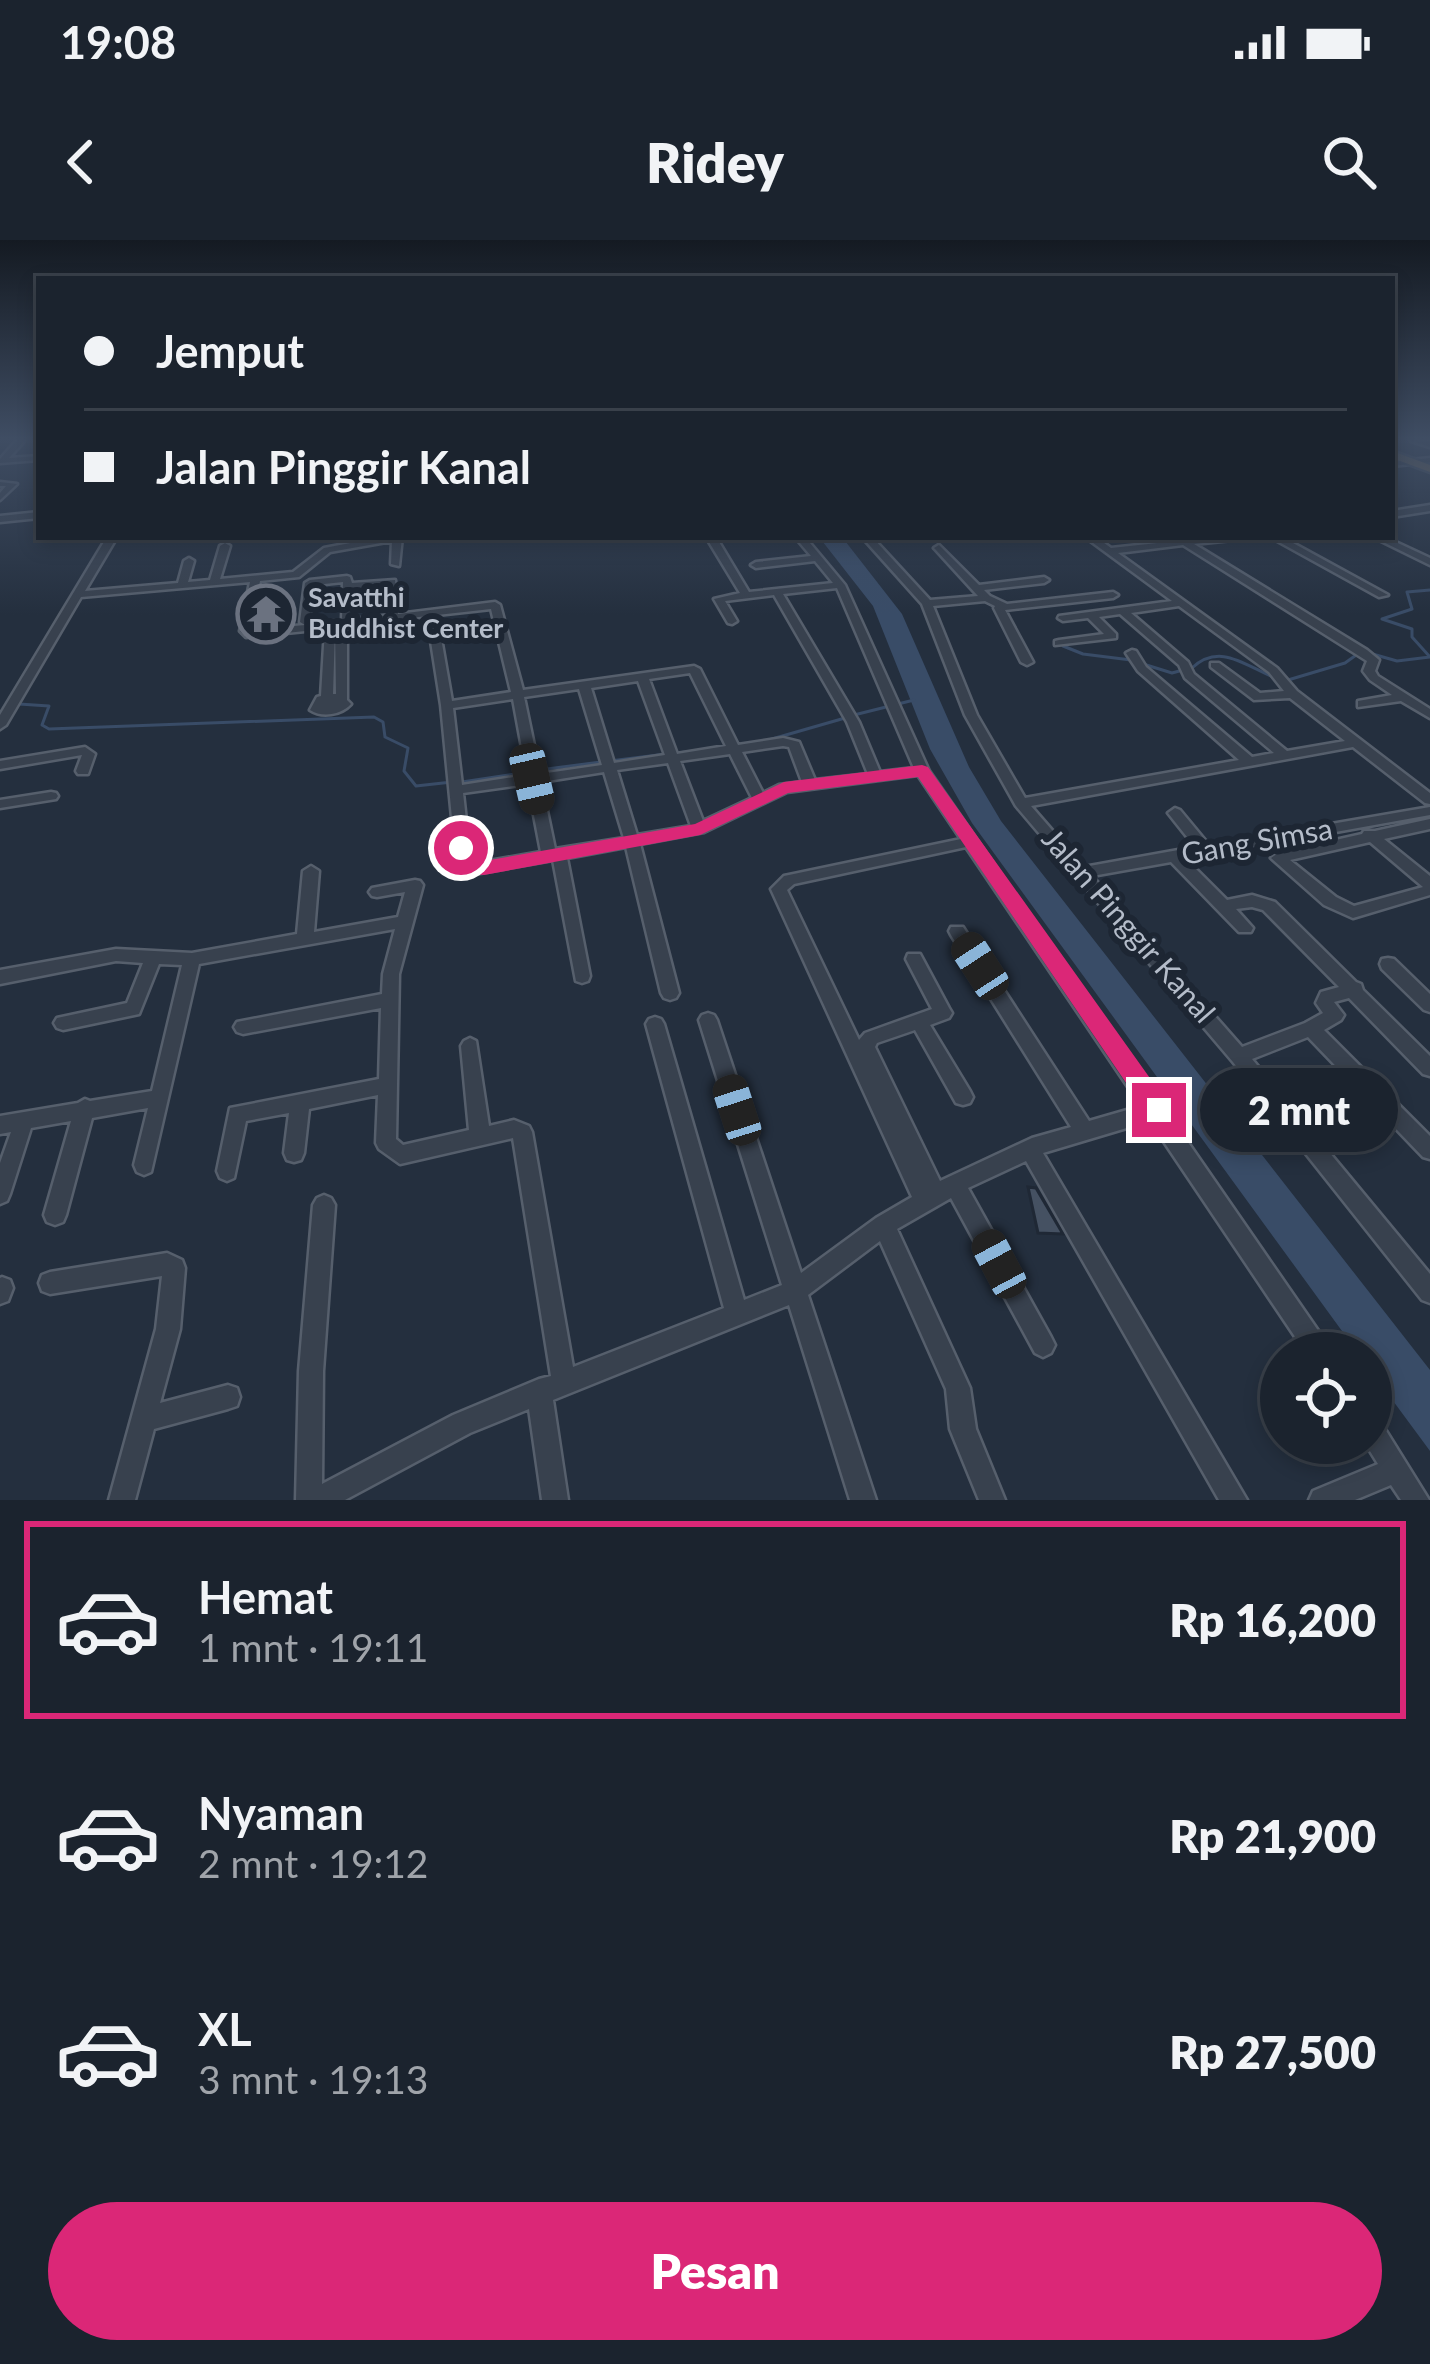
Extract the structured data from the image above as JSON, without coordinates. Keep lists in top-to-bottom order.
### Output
{
  "streets": {
    "street": ["Gang Simsa", "Jalan Pinggir Kanal"]
  },
  "crossings": [
    ["Gang Simsa", "Jalan Pinggir Kanal"]
  ],
  "places": {
    "temple": ["Savatthi Buddhist Center"]
  },
  "page": {
    "status": "19:08",
    "header": "Ridey",
    "banner": ["Jemput", "Jalan Pinggir Kanal"],
    "bubble": "2 mnt",
    "list": [
      {
        "name": "Hemat",
        "note": "1 mnt · 19:11",
        "value": "Rp 16,200"
      },
      {
        "name": "Nyaman",
        "note": "2 mnt · 19:12",
        "value": "Rp 21,900"
      },
      {
        "name": "XL",
        "note": "3 mnt · 19:13",
        "value": "Rp 27,500"
      }
    ],
    "buttons": "Pesan"
  }
}
